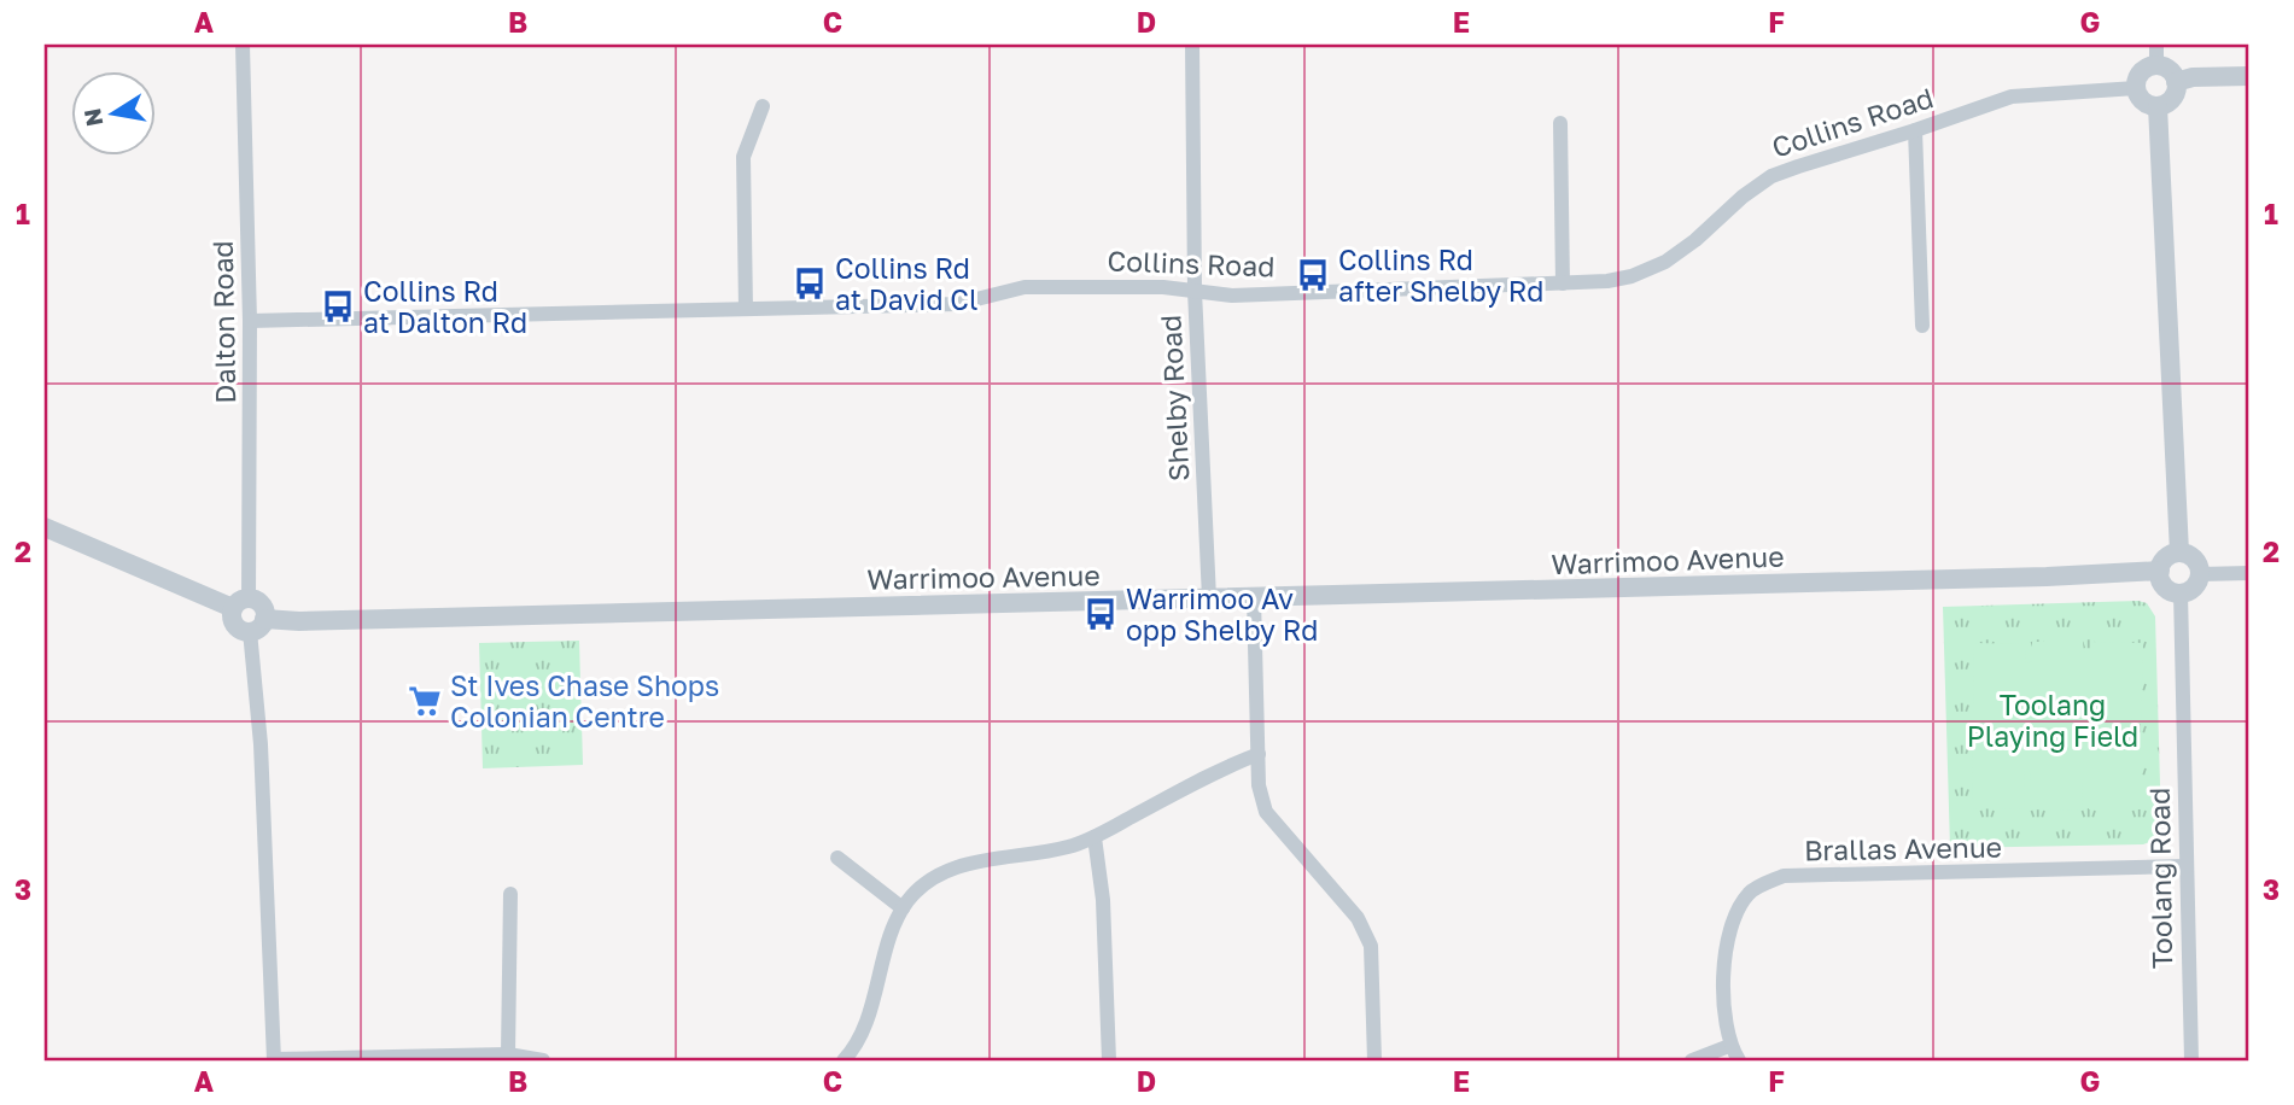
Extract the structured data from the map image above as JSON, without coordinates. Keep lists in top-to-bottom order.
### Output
{
  "streets": {
    "street": [
      "Collins Road",
      "Dalton Road",
      "Shelby Road",
      "Warrimoo Avenue",
      "Brallas Avenue",
      "Toolang Road"
    ]
  },
  "crossings": [
    ["Collins Road", "Dalton Road"],
    ["Collins Road", "Shelby Road"],
    ["Shelby Road", "Warrimoo Avenue"],
    ["Warrimoo Avenue", "Toolang Road"],
    ["Brallas Avenue", "Toolang Road"]
  ],
  "parks": ["Toolang Playing Field"],
  "places": {
    "bus stop": [
      "Collins Rd after Shelby Rd",
      "Collins Rd at David Cl",
      "Collins Rd at Dalton Rd",
      "Warrimoo Av opp Shelby Rd"
    ],
    "supermarket": ["St Ives Chase Shops Colonian Centre"]
  },
  "north": "left",
  "grid": {
    "columns": [
      "A",
      "B",
      "C",
      "D",
      "E",
      "F",
      "G"
    ],
    "rows": ["1", "2", "3"]
  }
}
